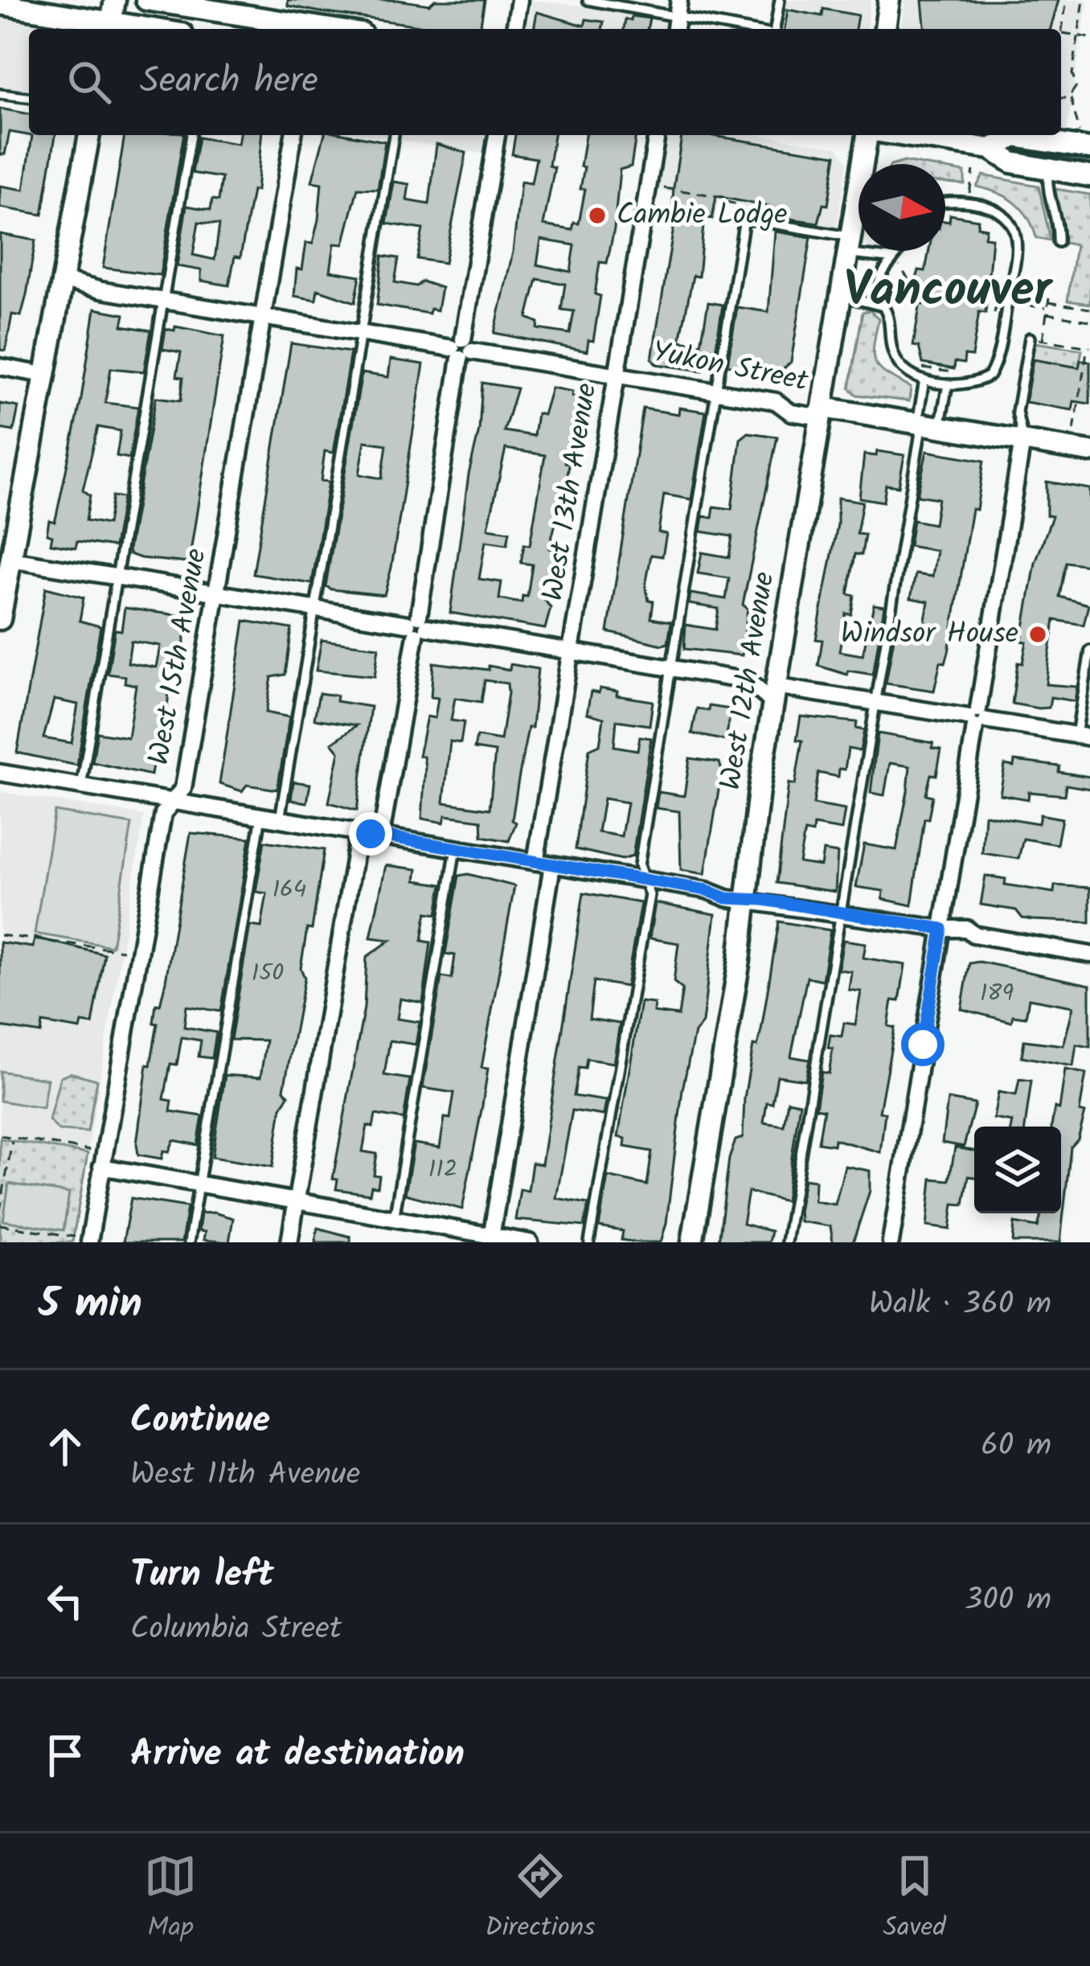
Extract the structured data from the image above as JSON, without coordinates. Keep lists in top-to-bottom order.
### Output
{
  "streets": {
    "street": [
      "Yukon Street",
      "West 13th Avenue",
      "West 15th Avenue",
      "West 12th Avenue"
    ]
  },
  "crossings": [
    ["Yukon Street", "West 13th Avenue"],
    ["Yukon Street", "West 15th Avenue"],
    ["Yukon Street", "West 12th Avenue"]
  ],
  "districts": ["Vancouver"],
  "places": ["Cambie Lodge", "Windsor House"],
  "house_numbers": [
    "164",
    "150",
    "189",
    "112"
  ],
  "north": "right",
  "page": {
    "search": "Search here",
    "heading": ["5 min", "Walk · 360 m"],
    "list": [
      ["Continue", "West 11th Avenue", "60 m"],
      ["Turn left", "Columbia Street", "300 m"],
      "Arrive at destination"
    ],
    "nav": ["Map", "Directions", "Saved"]
  }
}
